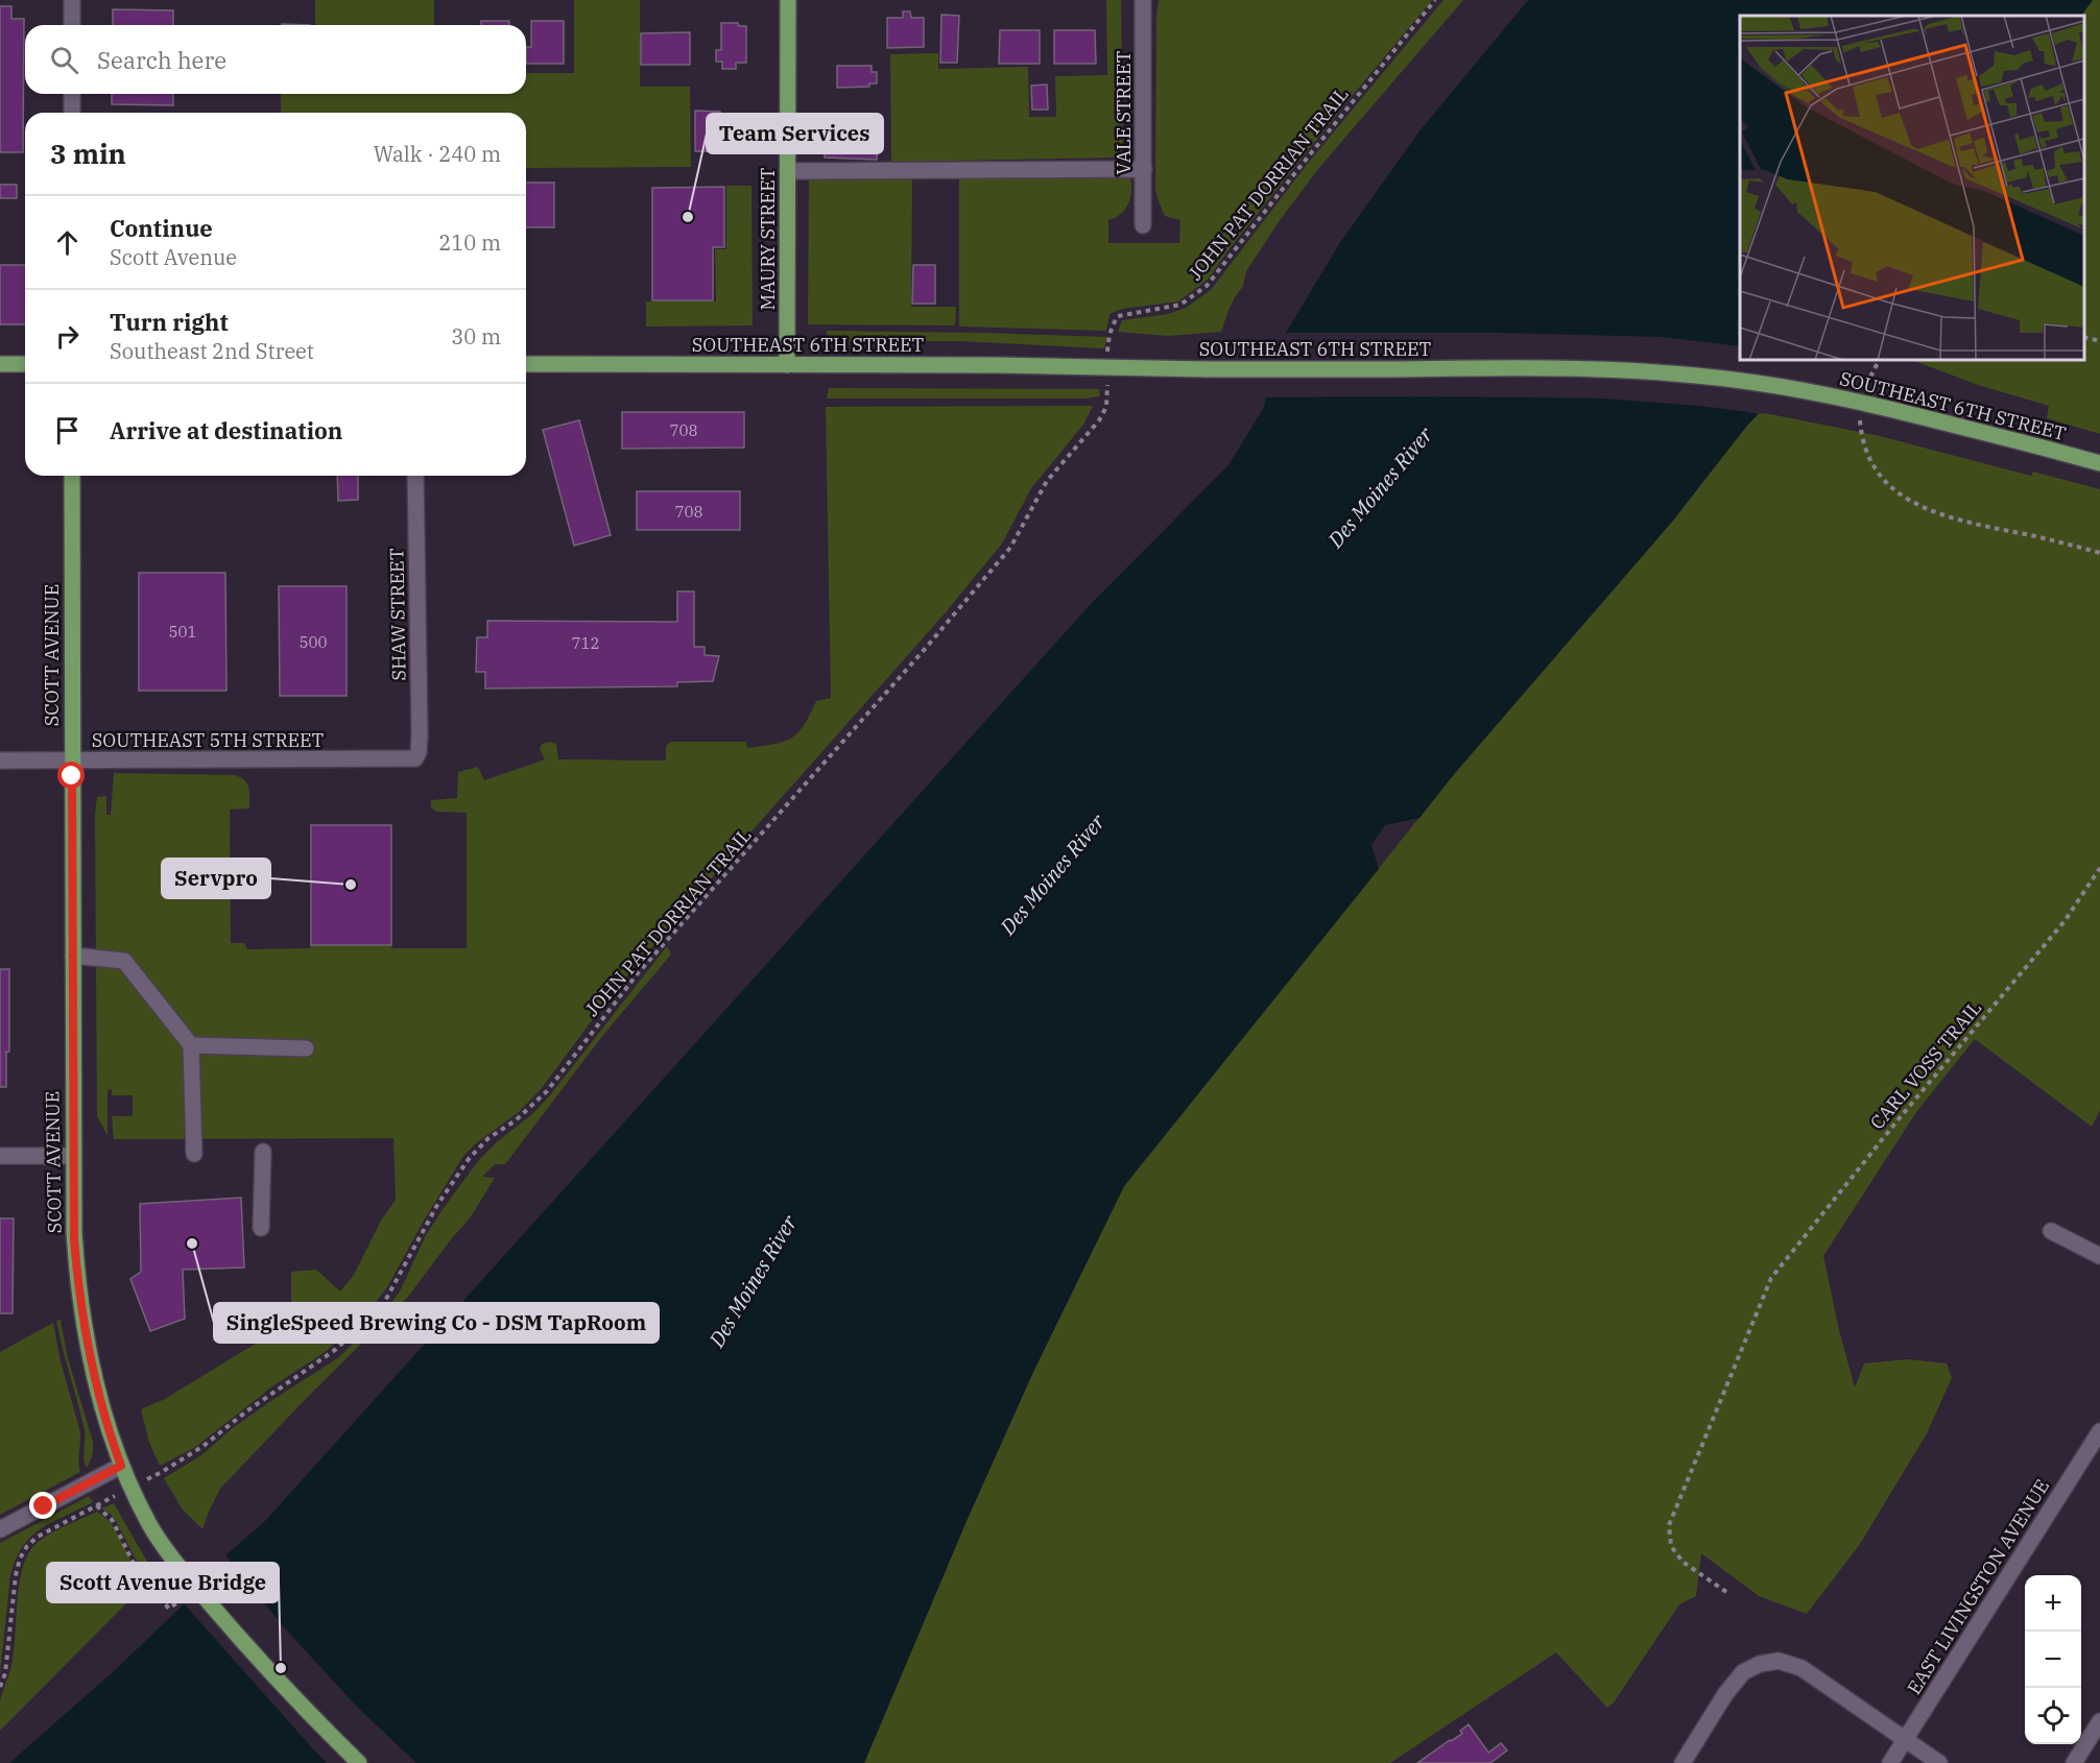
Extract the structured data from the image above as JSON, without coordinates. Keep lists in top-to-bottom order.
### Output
{
  "streets": {
    "main road": ["MAURY STREET", "SOUTHEAST 6TH STREET", "SCOTT AVENUE"],
    "street": [
      "VALE STREET",
      "SHAW STREET",
      "SOUTHEAST 5TH STREET",
      "EAST LIVINGSTON AVENUE"
    ],
    "path": ["JOHN PAT DORRIAN TRAIL", "CARL VOSS TRAIL"]
  },
  "crossings": [
    ["MAURY STREET", "SOUTHEAST 6TH STREET"],
    ["SHAW STREET", "SOUTHEAST 5TH STREET"],
    ["SCOTT AVENUE", "SOUTHEAST 5TH STREET"]
  ],
  "water": ["Des Moines River"],
  "places": [
    "Team Services",
    "Servpro",
    "SingleSpeed Brewing Co - DSM TapRoom",
    "Scott Avenue Bridge"
  ],
  "house_numbers": [
    "708",
    "708",
    "501",
    "500",
    "712"
  ],
  "page": {
    "search": "Search here",
    "heading": ["3 min", "Walk · 240 m"],
    "list": [
      ["Continue", "Scott Avenue", "210 m"],
      ["Turn right", "Southeast 2nd Street", "30 m"],
      "Arrive at destination"
    ],
    "map_buttons": ["+", "−"]
  }
}
